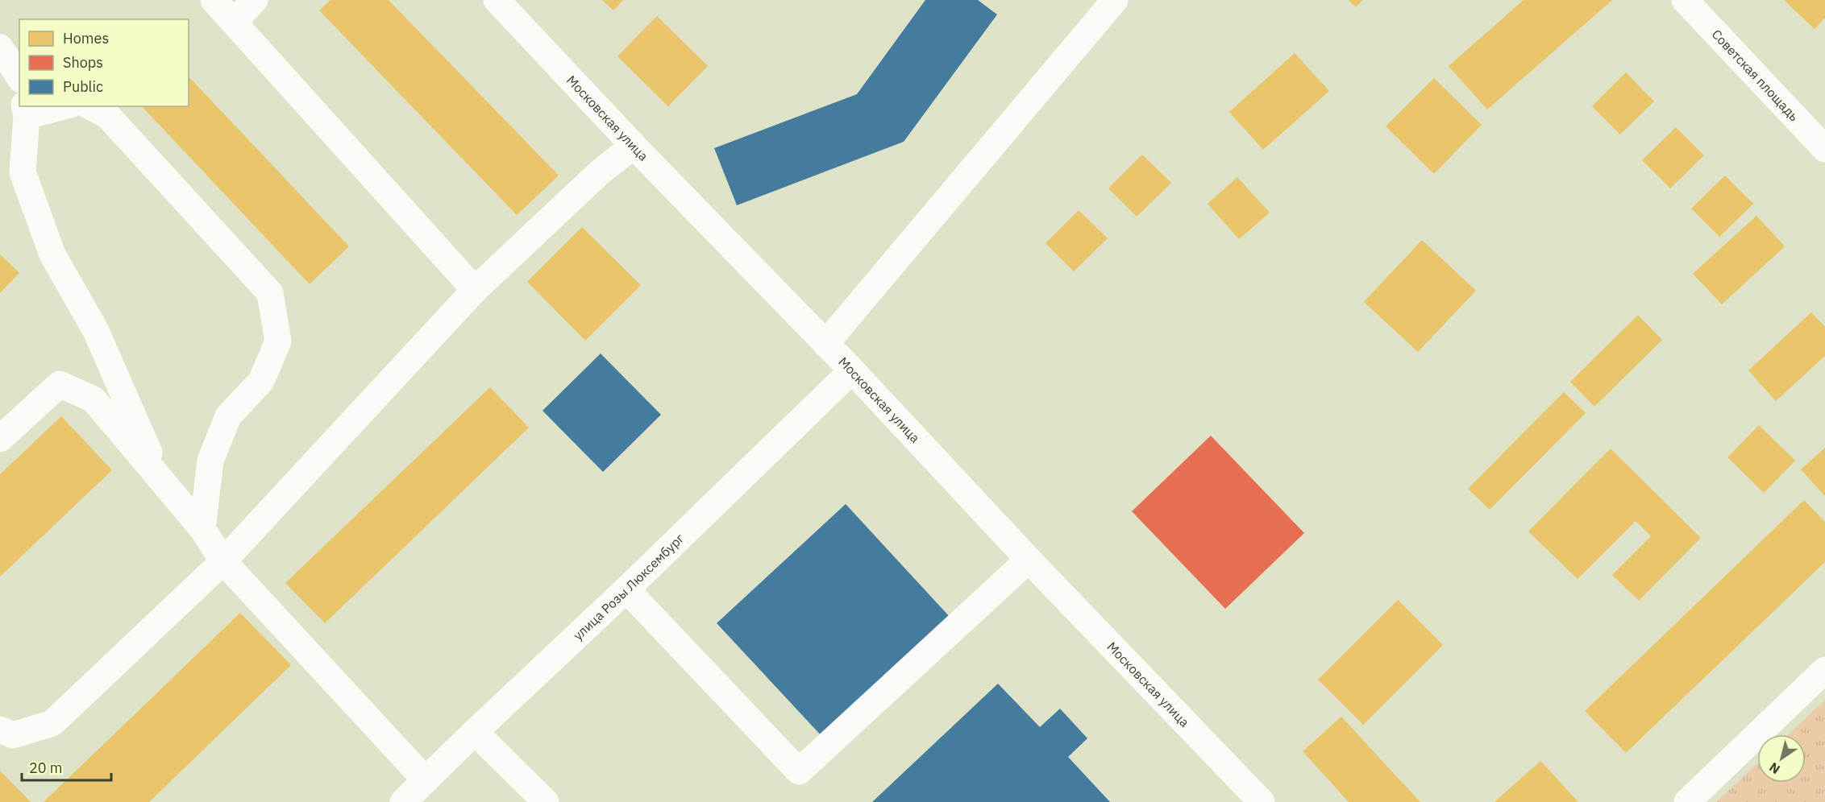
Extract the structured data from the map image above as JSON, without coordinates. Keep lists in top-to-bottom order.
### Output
{
  "streets": {
    "street": ["Советская площадь", "Московская улица", "улица Розы Люксембург"]
  },
  "crossings": [
    ["Московская улица", "улица Розы Люксембург"]
  ],
  "legend": ["Homes", "Shops", "Public"],
  "scale_bar": "20 m",
  "north": "bottom left"
}
